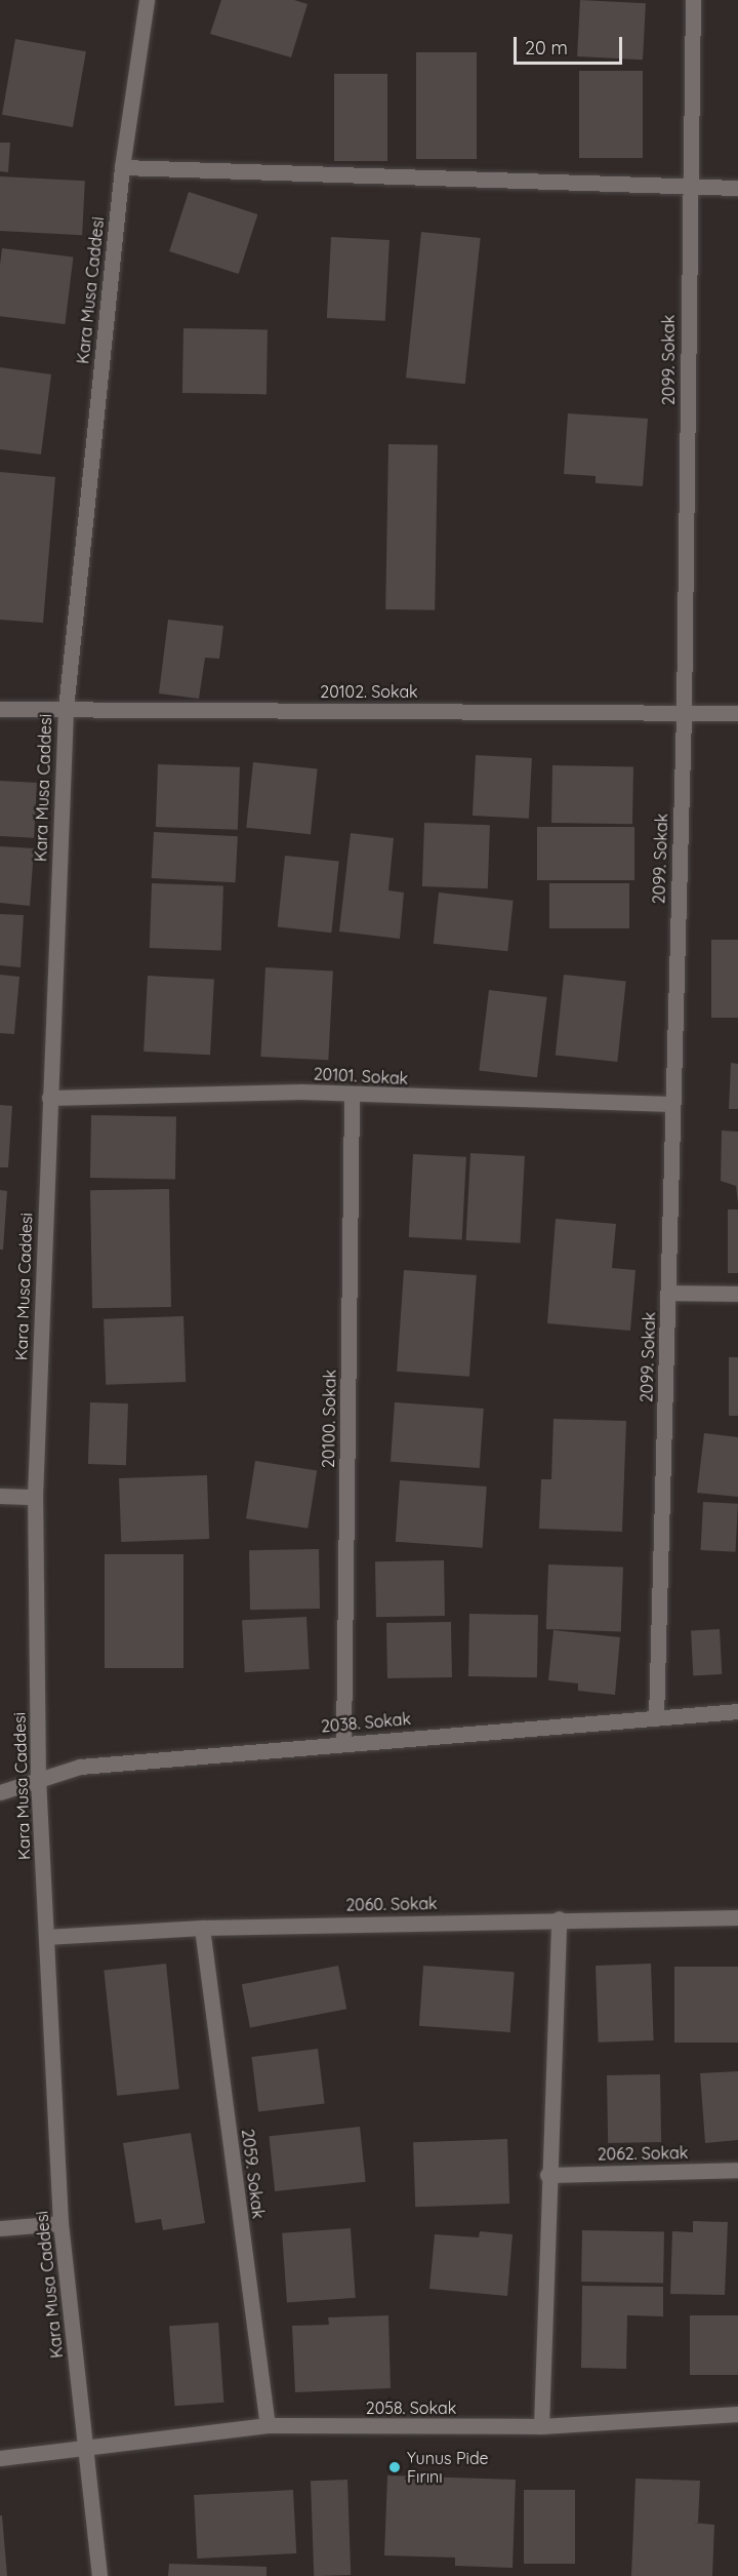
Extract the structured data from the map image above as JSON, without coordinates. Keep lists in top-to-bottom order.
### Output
{
  "streets": {
    "street": [
      "Kara Musa Caddesi",
      "2099. Sokak",
      "20102. Sokak",
      "20101. Sokak",
      "20100. Sokak",
      "2038. Sokak",
      "2060. Sokak",
      "2062. Sokak",
      "2059. Sokak",
      "2058. Sokak"
    ]
  },
  "crossings": [
    ["Kara Musa Caddesi", "20102. Sokak"],
    ["Kara Musa Caddesi", "20101. Sokak"],
    ["Kara Musa Caddesi", "2038. Sokak"],
    ["Kara Musa Caddesi", "2060. Sokak"],
    ["Kara Musa Caddesi", "2058. Sokak"],
    ["2099. Sokak", "20102. Sokak"],
    ["2099. Sokak", "20101. Sokak"],
    ["2099. Sokak", "2038. Sokak"],
    ["20101. Sokak", "20100. Sokak"],
    ["20100. Sokak", "2038. Sokak"],
    ["2060. Sokak", "2059. Sokak"],
    ["2059. Sokak", "2058. Sokak"]
  ],
  "places": ["Yunus Pide Fırını"],
  "scale_bar": "20 m"
}
